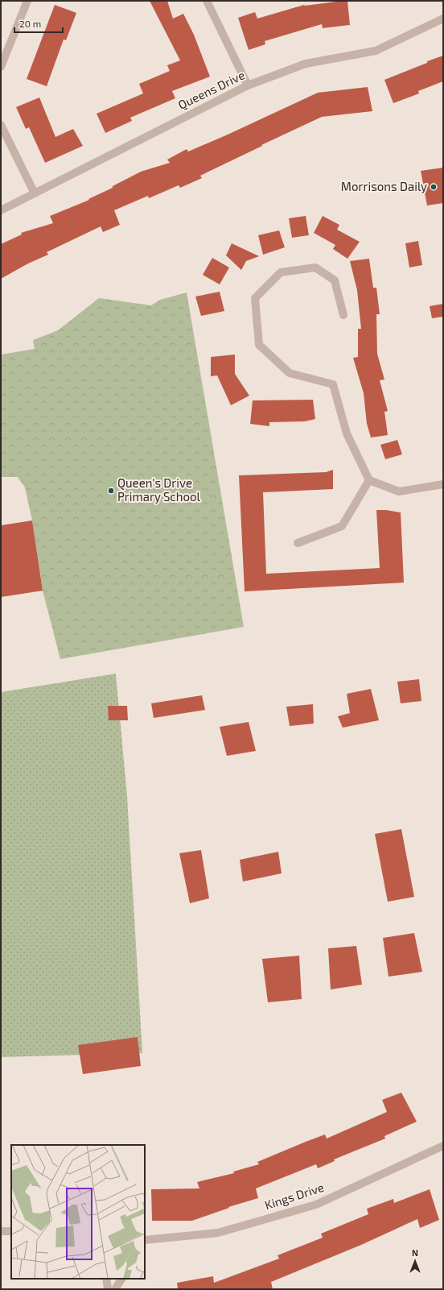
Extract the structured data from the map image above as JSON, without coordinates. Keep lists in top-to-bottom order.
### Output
{
  "streets": {
    "street": ["Queens Drive", "Kings Drive"]
  },
  "places": ["Morrisons Daily", "Queen's Drive Primary School"],
  "scale_bar": "20 m",
  "north": "top"
}
